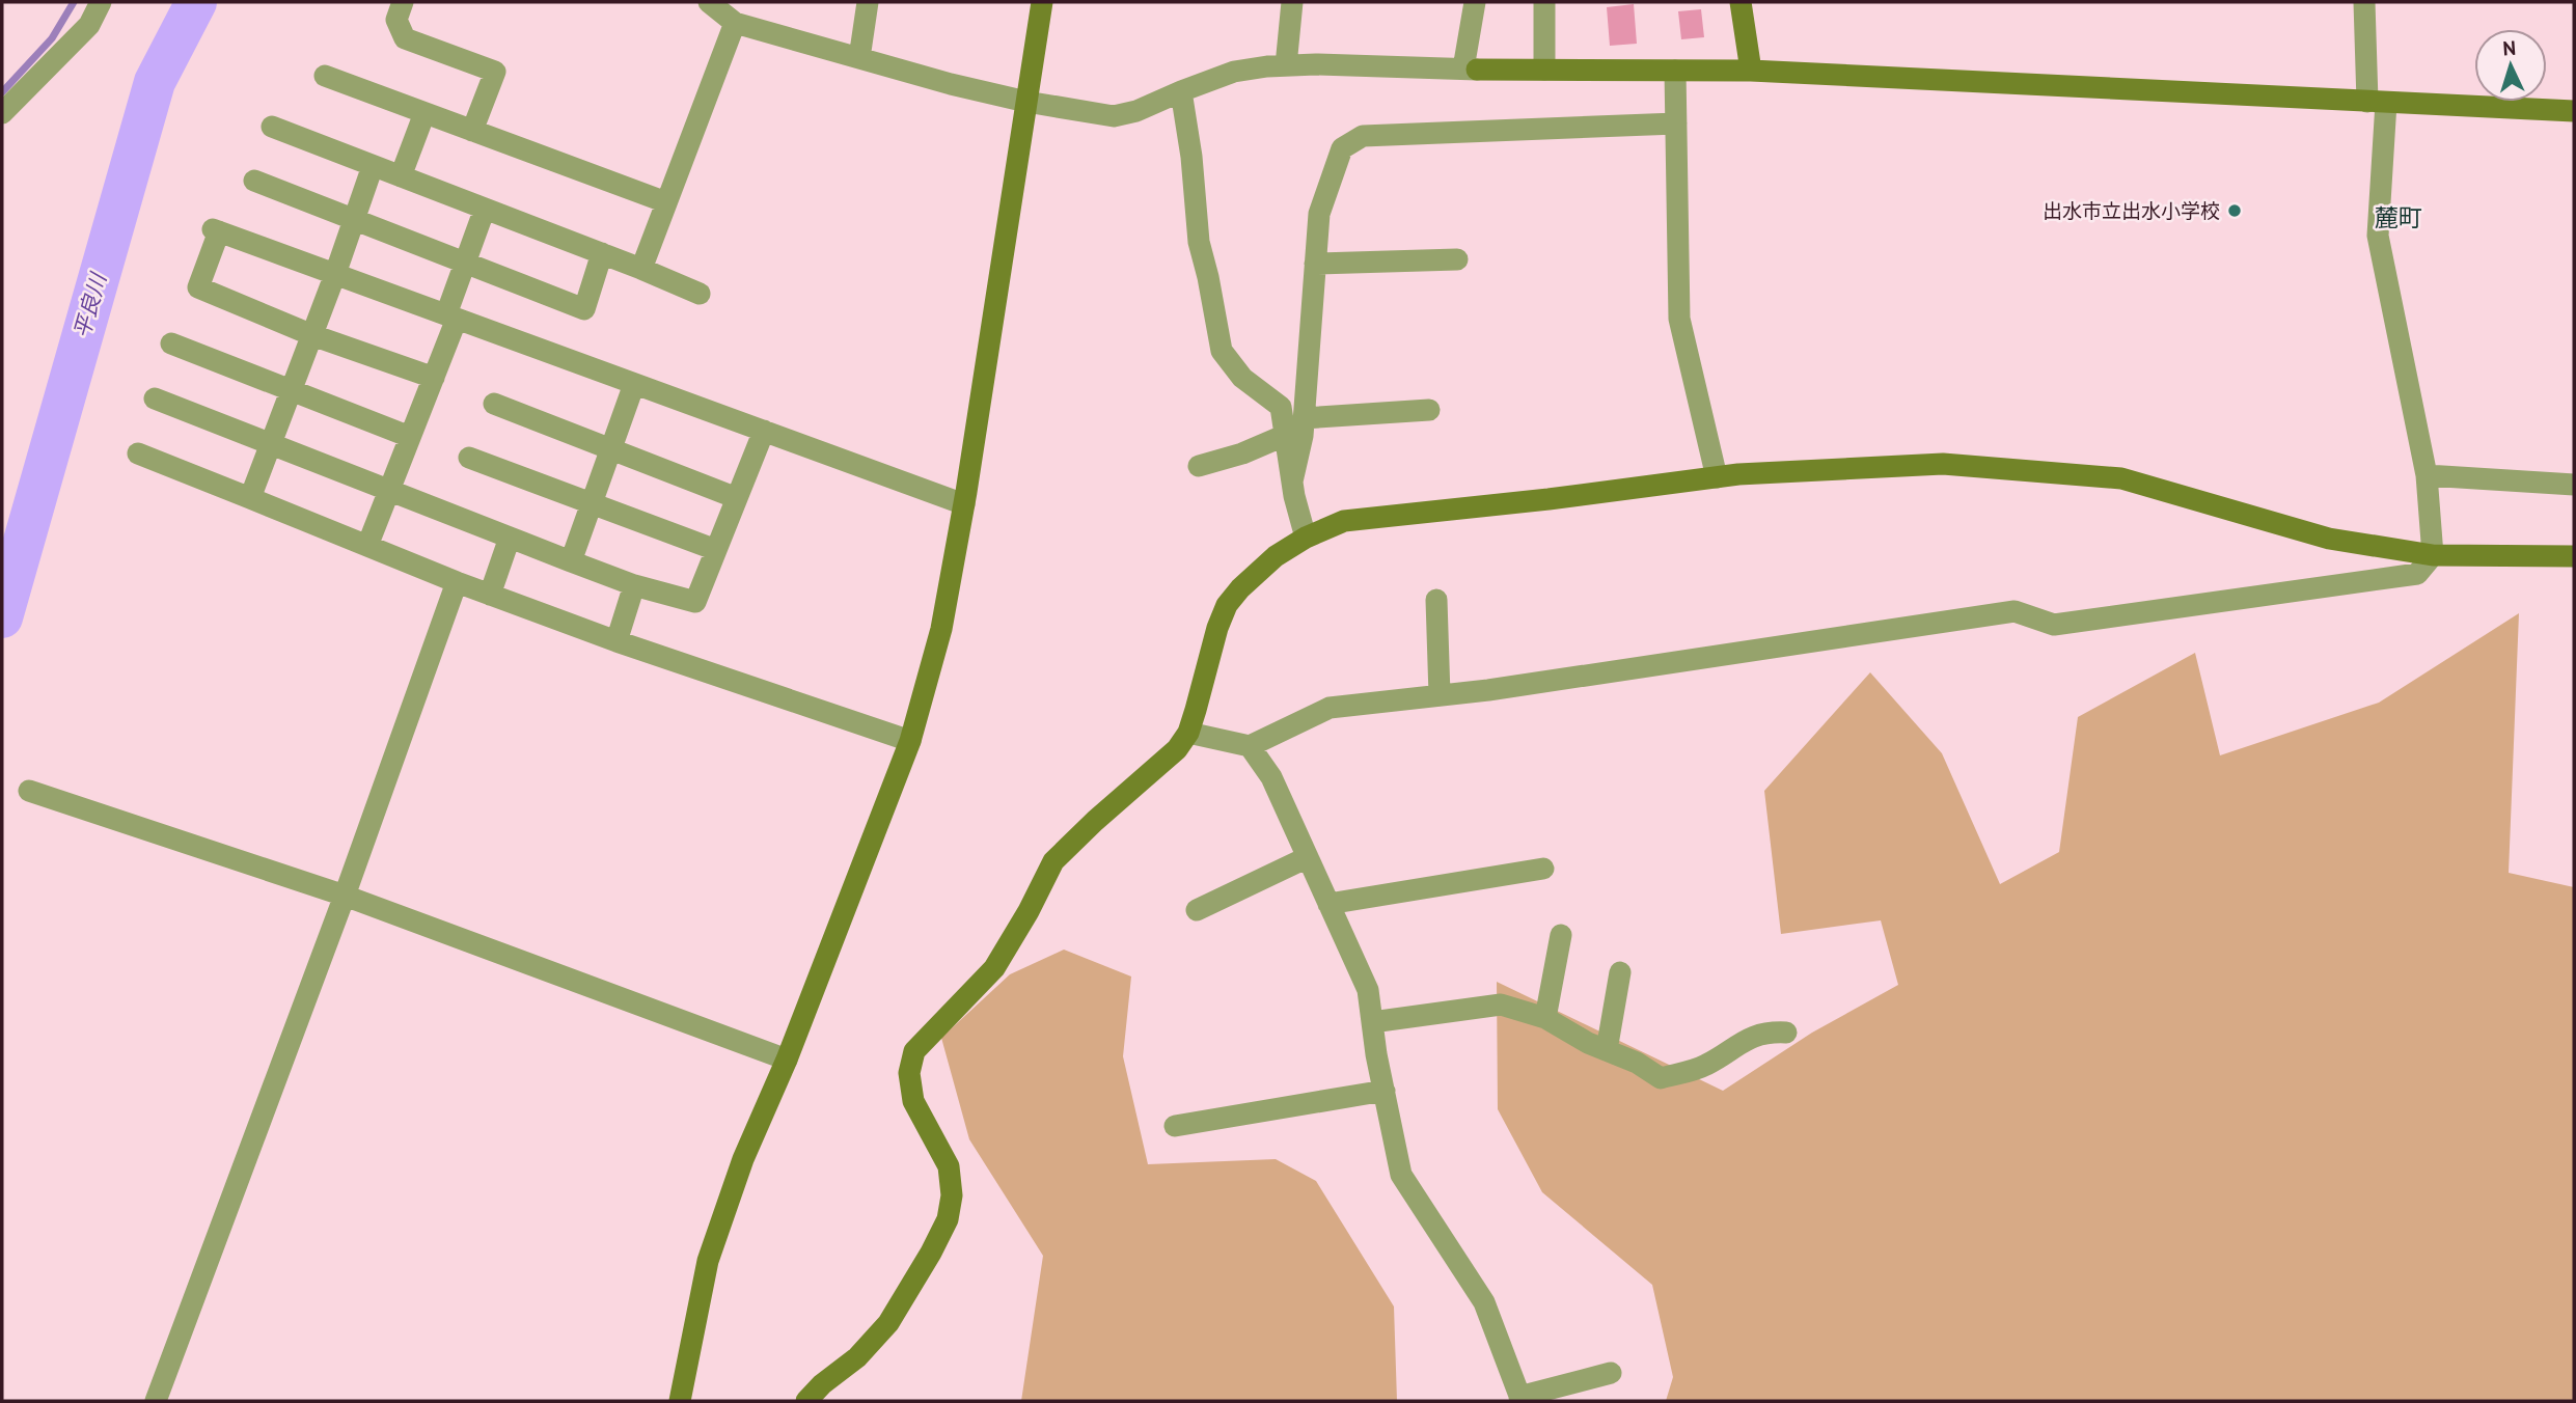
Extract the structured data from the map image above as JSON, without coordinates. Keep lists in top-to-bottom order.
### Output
{
  "districts": ["麓町"],
  "water": ["平良川"],
  "places": ["出水市立出水小学校"],
  "north": "top"
}
